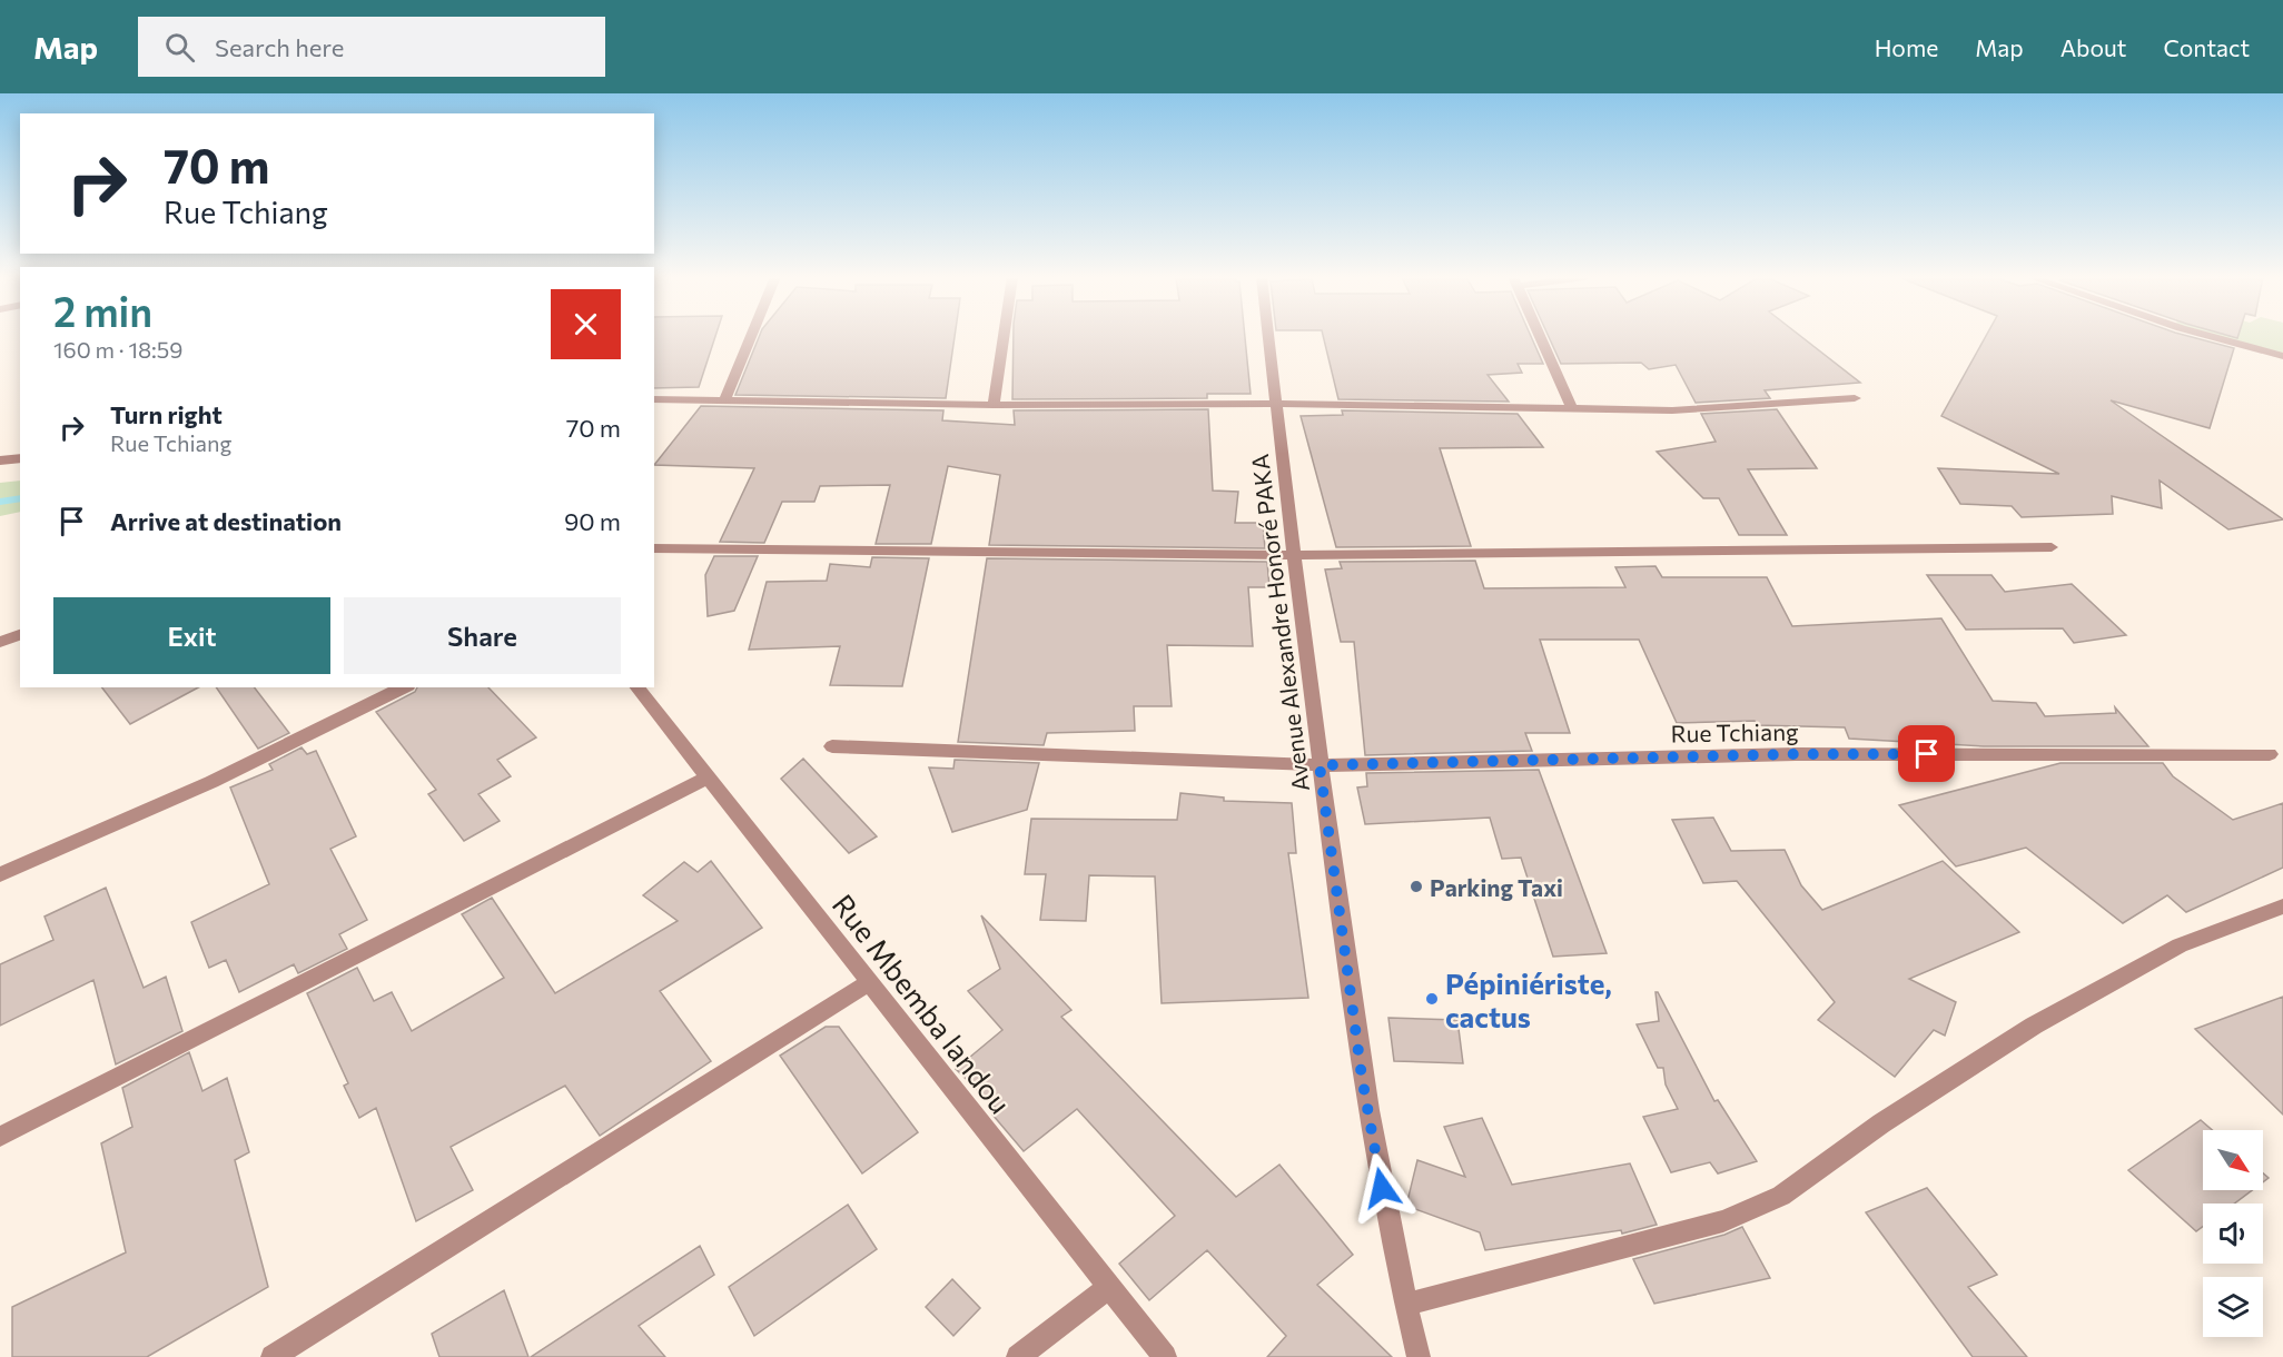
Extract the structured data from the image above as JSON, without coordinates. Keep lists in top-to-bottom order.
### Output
{
  "streets": {
    "street": ["Avenue Alexandre Honoré PAKA", "Rue Tchiang", "Rue Mbemba landou"]
  },
  "crossings": [
    ["Avenue Alexandre Honoré PAKA", "Rue Tchiang"]
  ],
  "places": ["Parking Taxi", "Pépiniériste, cactus"],
  "north": "bottom right",
  "page": {
    "header": "Map",
    "search": "Search here",
    "nav": [
      "Home",
      "Map",
      "About",
      "Contact"
    ],
    "turn": ["70 m", "Rue Tchiang"],
    "heading": ["2 min", "160 m · 18:59"],
    "list": [
      {
        "name": "Turn right",
        "note": "Rue Tchiang",
        "value": "70 m"
      },
      {
        "name": "Arrive at destination",
        "value": "90 m"
      }
    ],
    "buttons": ["Exit", "Share"]
  }
}
